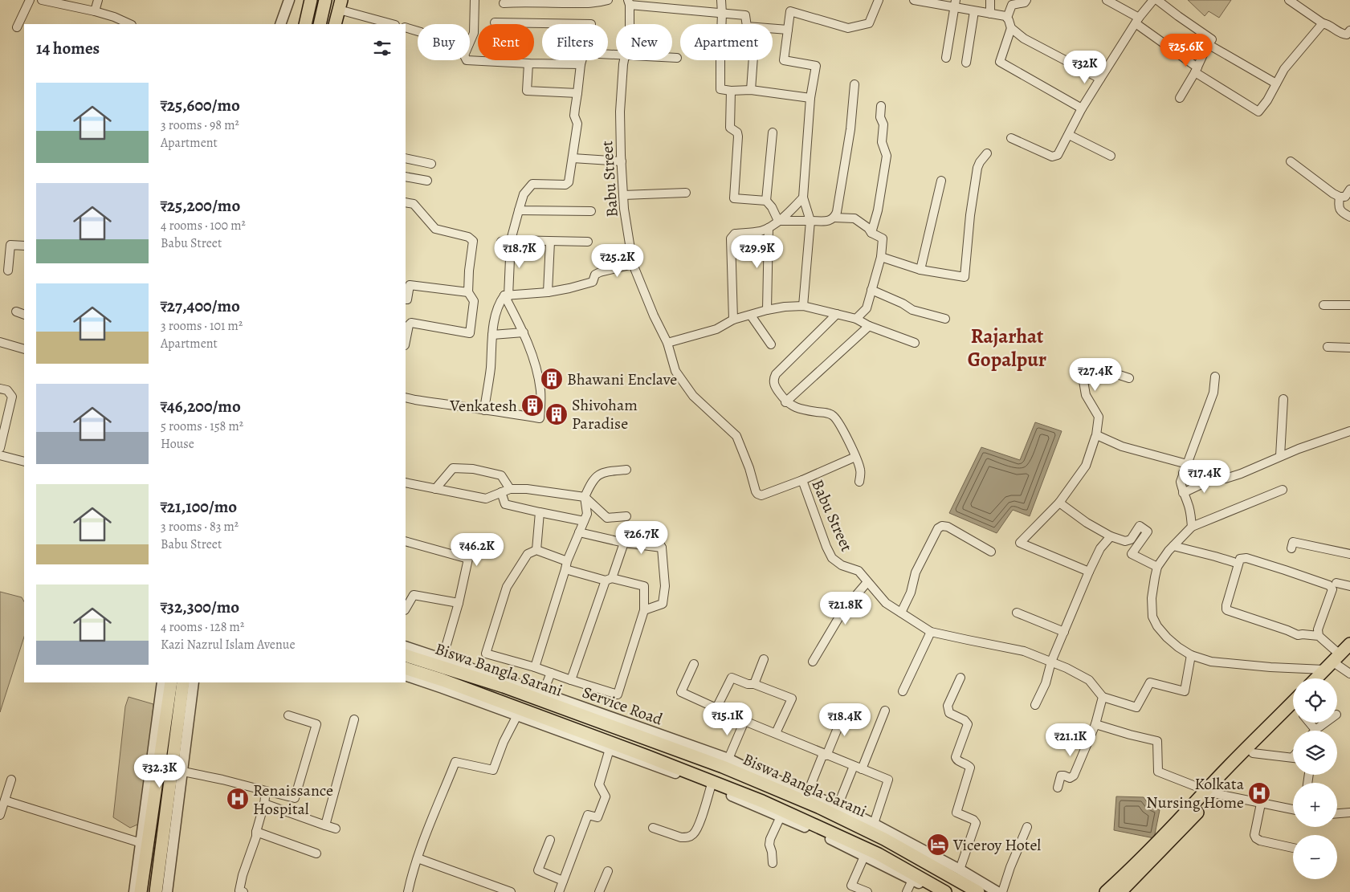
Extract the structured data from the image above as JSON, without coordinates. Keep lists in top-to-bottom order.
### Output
{
  "streets": {
    "main road": ["Biswa Bangla Sarani"],
    "street": ["Babu Street", "Service Road"]
  },
  "crossings": [
    ["Biswa Bangla Sarani", "Service Road"]
  ],
  "districts": ["Rajarhat Gopalpur"],
  "places": {
    "building": ["Bhawani Enclave", "Venkatesh", "Shivoham Paradise"],
    "hospital": ["Kolkata Nursing Home", "Renaissance Hospital"],
    "hotel": ["Viceroy Hotel"]
  },
  "page": {
    "chip": [
      "Buy",
      "Rent",
      "Filters",
      "New",
      "Apartment"
    ],
    "heading": "14 homes",
    "price": [
      "₹25.6K",
      "₹32K",
      "₹18.7K",
      "₹29.9K",
      "₹25.2K",
      "₹27.4K",
      "₹17.4K",
      "₹26.7K",
      "₹46.2K",
      "₹21.8K",
      "₹15.1K",
      "₹18.4K",
      "₹21.1K",
      "₹32.3K"
    ],
    "list": [
      {
        "name": "₹25,600/mo",
        "note": "3 rooms · 98 m² · Apartment"
      },
      {
        "name": "₹25,200/mo",
        "note": "4 rooms · 100 m² · Babu Street"
      },
      {
        "name": "₹27,400/mo",
        "note": "3 rooms · 101 m² · Apartment"
      },
      {
        "name": "₹46,200/mo",
        "note": "5 rooms · 158 m² · House"
      },
      {
        "name": "₹21,100/mo",
        "note": "3 rooms · 83 m² · Babu Street"
      },
      {
        "name": "₹32,300/mo",
        "note": "4 rooms · 128 m² · Kazi Nazrul Islam Avenue"
      }
    ],
    "map_buttons": ["+", "−"]
  }
}
